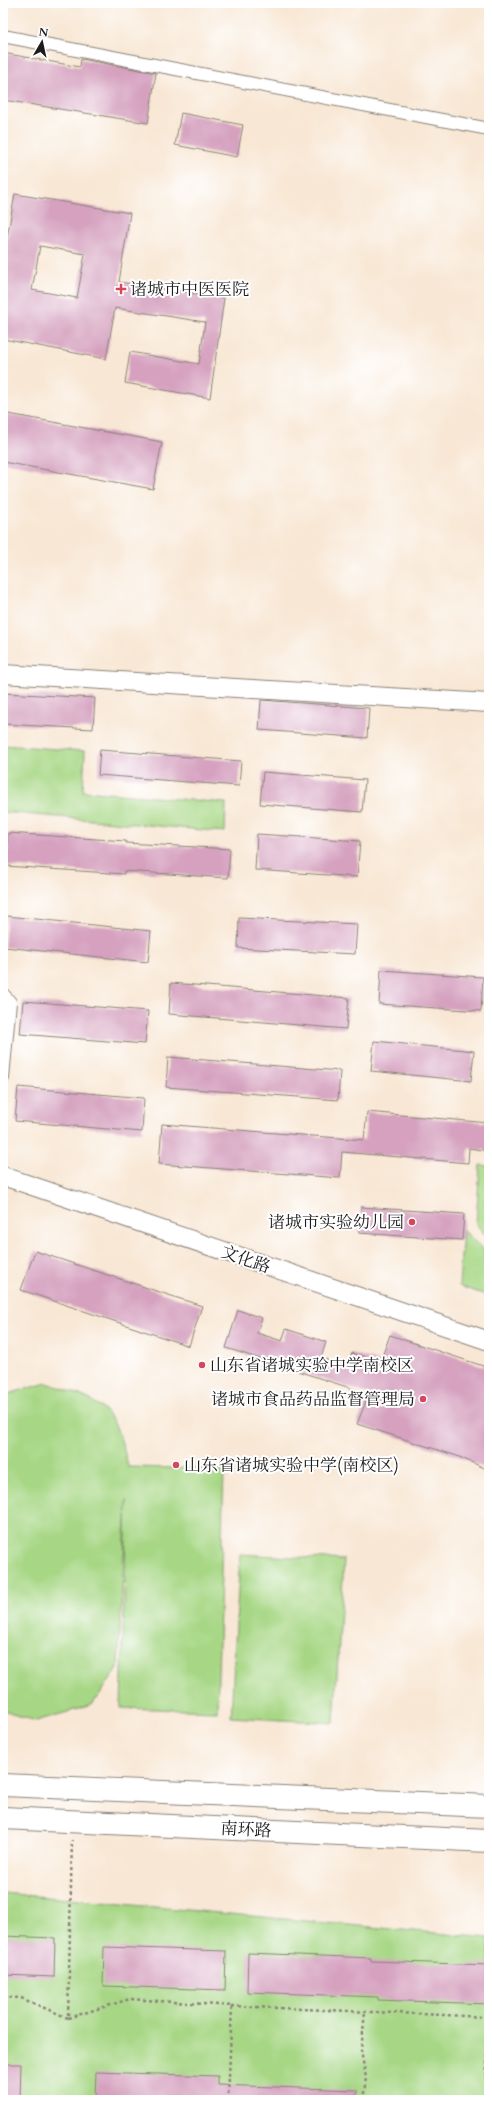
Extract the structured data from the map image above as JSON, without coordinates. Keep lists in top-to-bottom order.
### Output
{
  "streets": {
    "highway": ["南环路"],
    "street": ["文化路"]
  },
  "places": {
    "health": ["诸城市中医医院"],
    "other": [
      "诸城市实验幼儿园",
      "山东省诸城实验中学南校区",
      "诸城市食品药品监督管理局",
      "山东省诸城实验中学(南校区)"
    ]
  },
  "north": "top"
}
